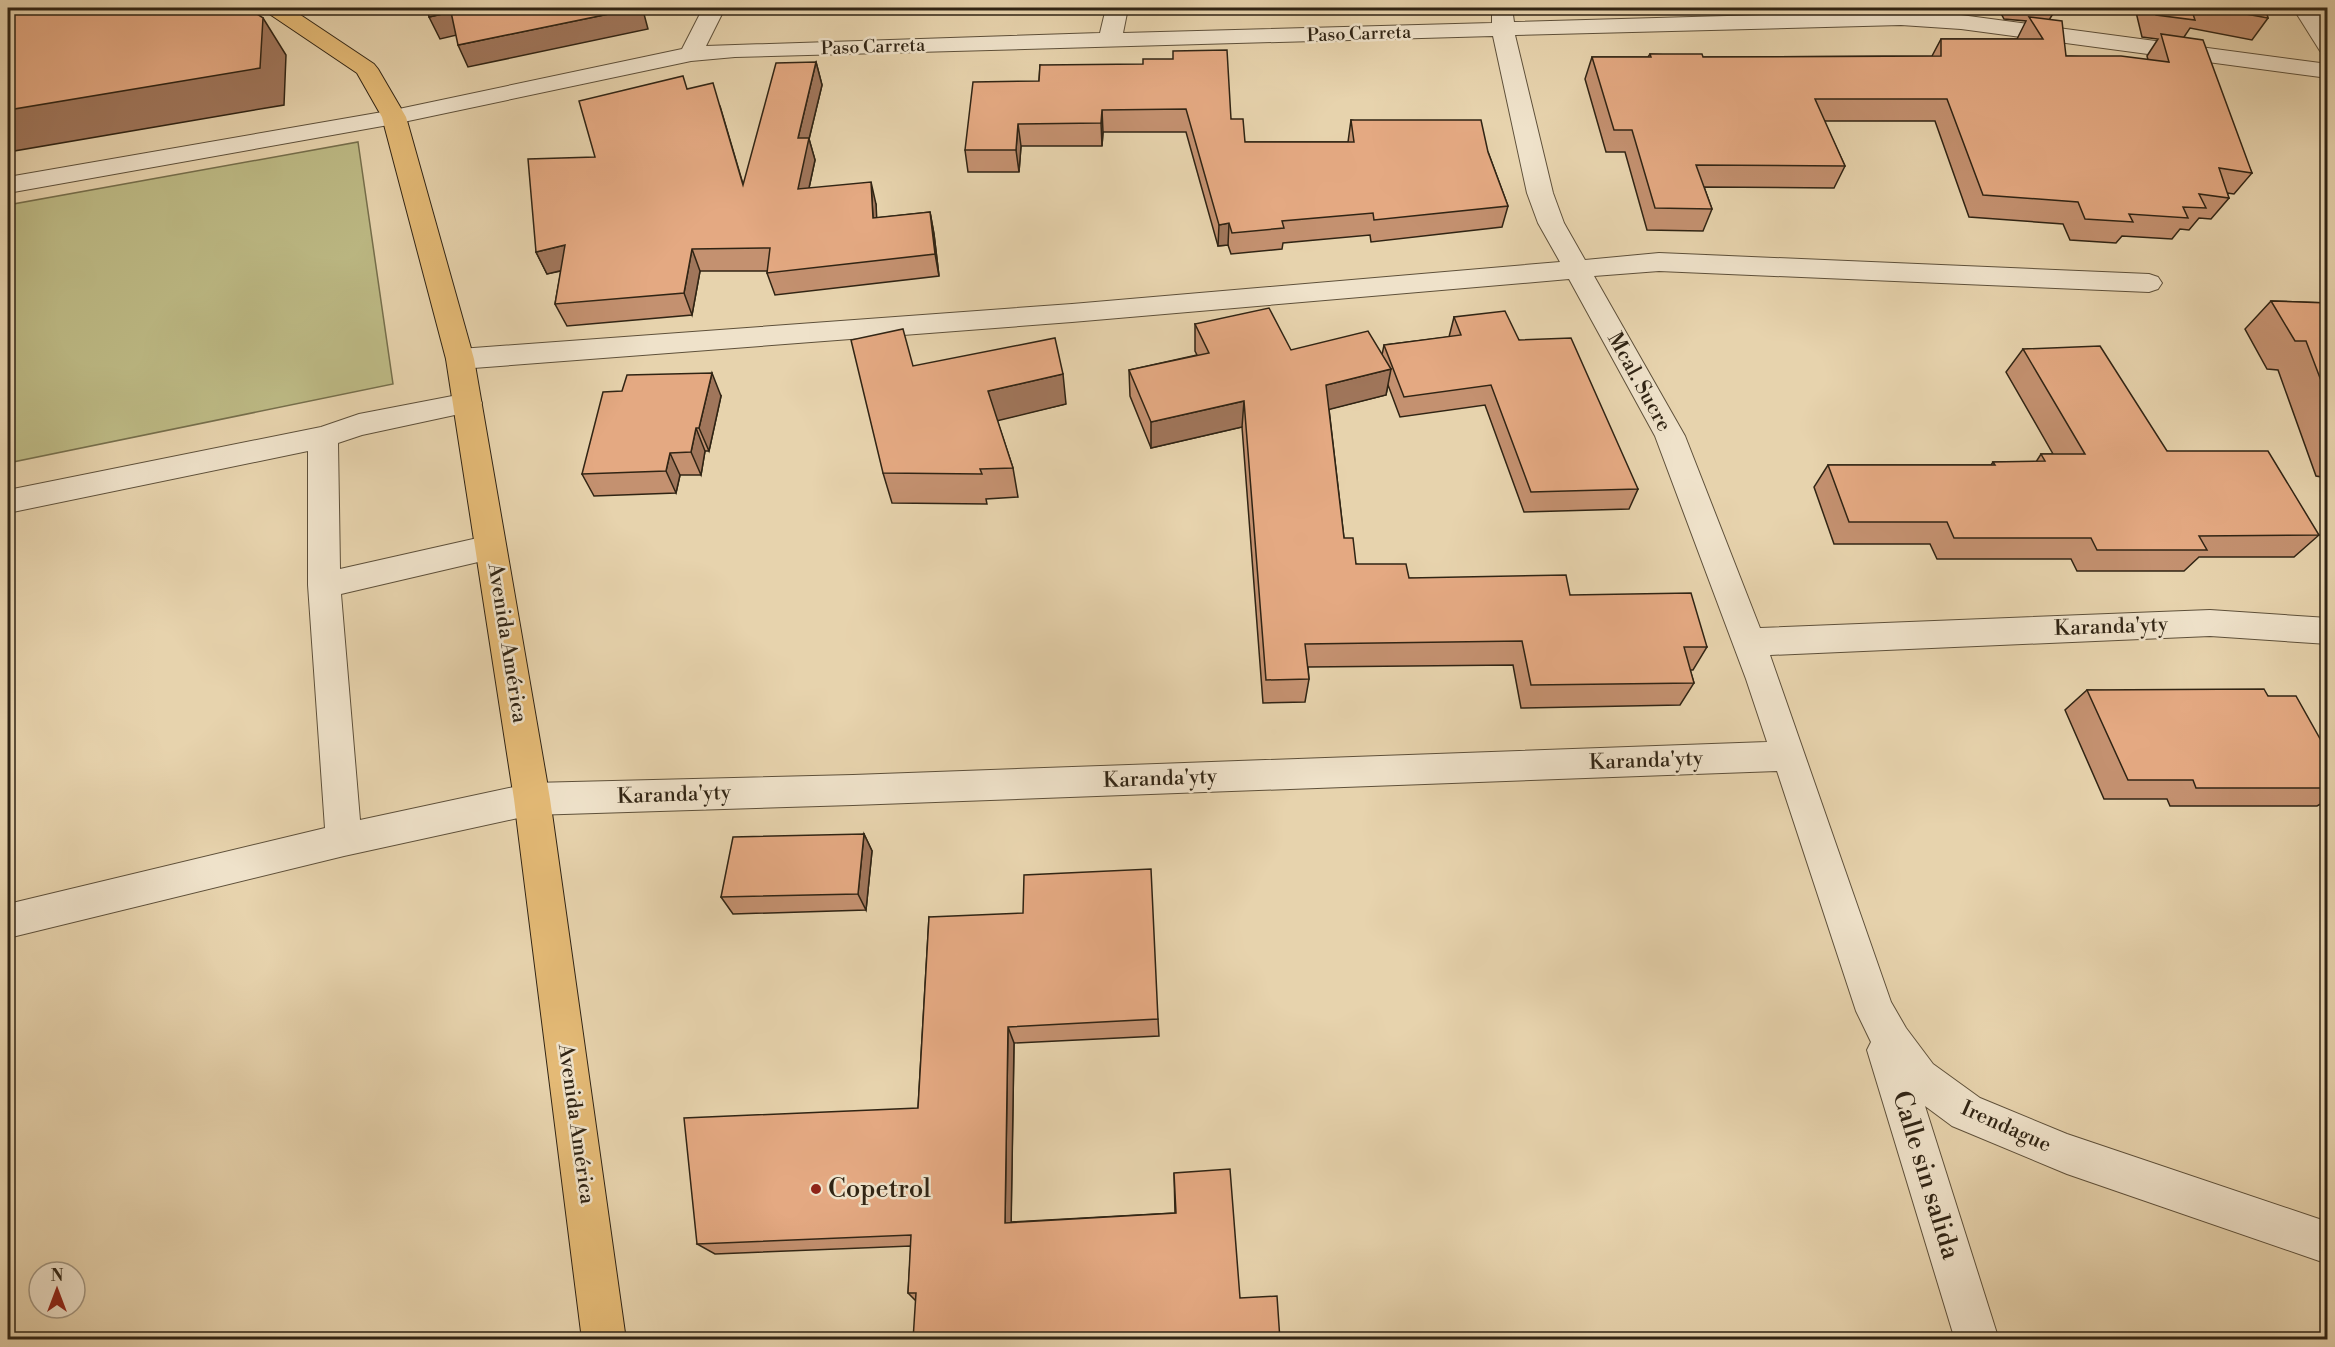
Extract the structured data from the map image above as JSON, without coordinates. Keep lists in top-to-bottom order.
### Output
{
  "streets": {
    "main road": ["Avenida América"],
    "street": [
      "Paso Carreta",
      "Mcal. Sucre",
      "Karanda'yty",
      "Irendague",
      "Calle sin salida"
    ]
  },
  "crossings": [
    ["Paso Carreta", "Mcal. Sucre"],
    ["Paso Carreta", "Avenida América"],
    ["Mcal. Sucre", "Karanda'yty"],
    ["Mcal. Sucre", "Irendague"],
    ["Karanda'yty", "Avenida América"],
    ["Karanda'yty", "Irendague"],
    ["Irendague", "Calle sin salida"]
  ],
  "places": ["Copetrol"],
  "north": "top"
}
